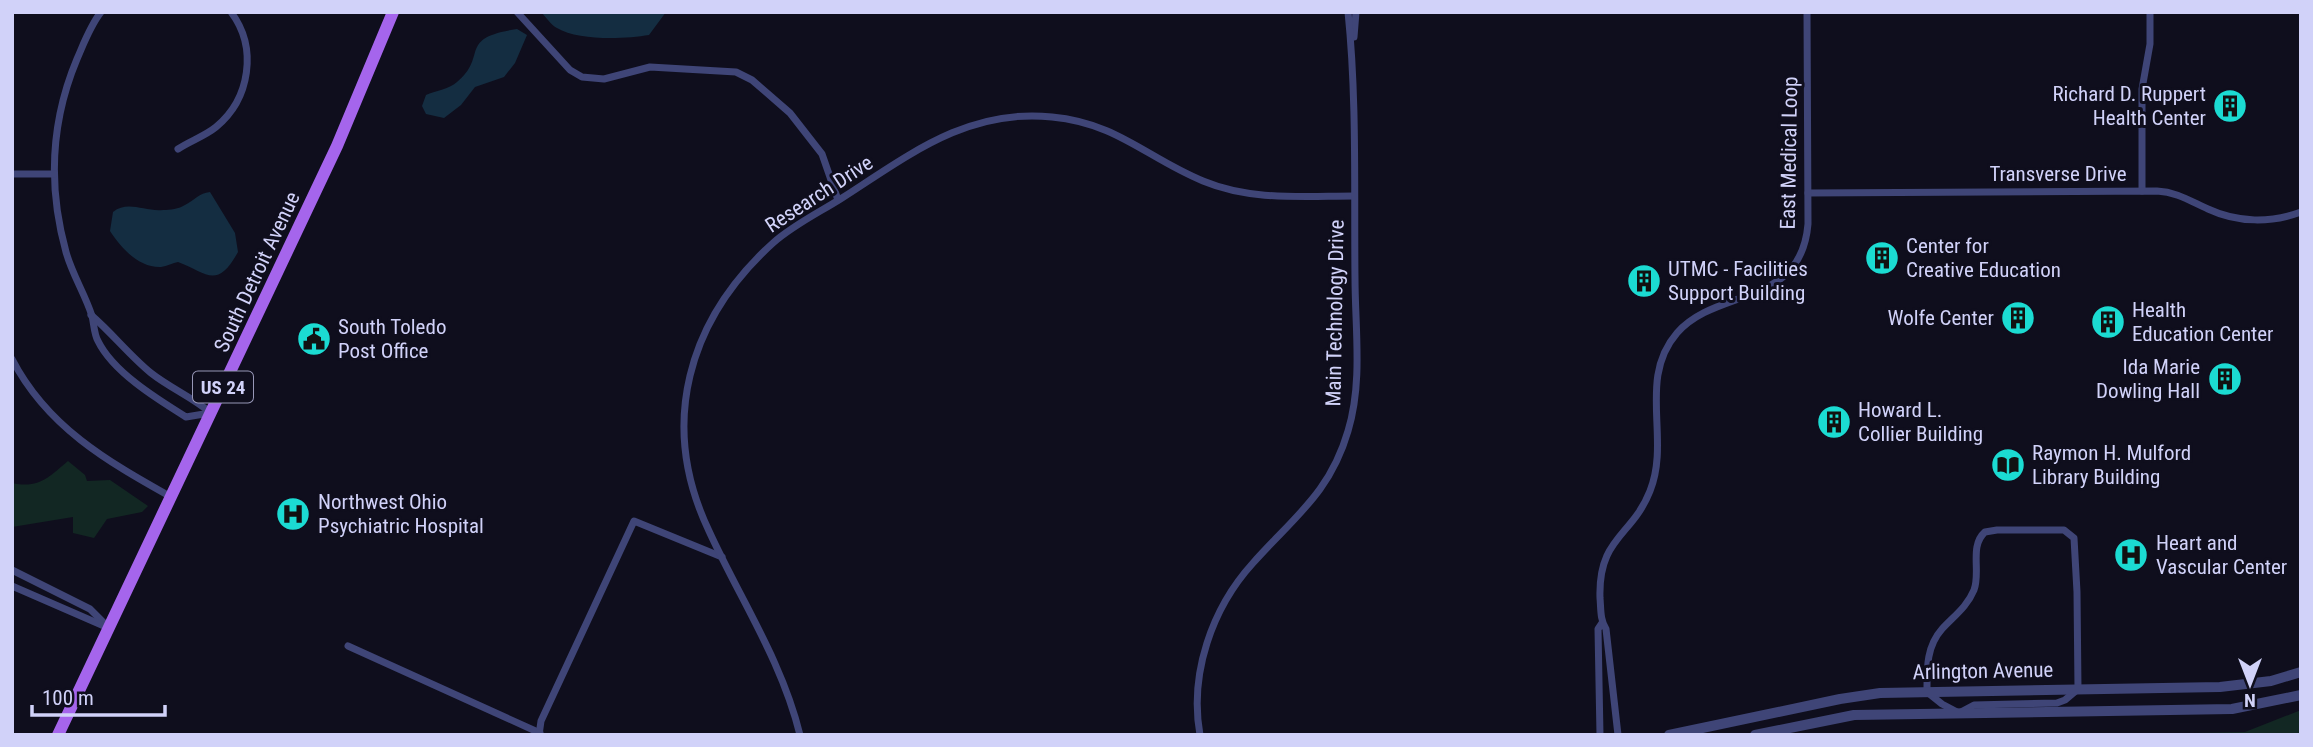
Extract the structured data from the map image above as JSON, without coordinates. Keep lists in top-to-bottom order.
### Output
{
  "streets": {
    "main road": ["South Detroit Avenue", "US 24"],
    "street": [
      "East Medical Loop",
      "Transverse Drive",
      "Research Drive",
      "Main Technology Drive",
      "Arlington Avenue"
    ]
  },
  "crossings": [
    ["East Medical Loop", "Transverse Drive"],
    ["Research Drive", "Main Technology Drive"]
  ],
  "places": {
    "building": [
      "Richard D. Ruppert Health Center",
      "Center for Creative Education",
      "UTMC - Facilities Support Building",
      "Wolfe Center",
      "Health Education Center",
      "Ida Marie Dowling Hall",
      "Howard L. Collier Building"
    ],
    "public building": ["South Toledo Post Office"],
    "library": ["Raymon H. Mulford Library Building"],
    "hospital": ["Northwest Ohio Psychiatric Hospital", "Heart and Vascular Center"]
  },
  "scale_bar": "100 m",
  "north": "bottom"
}
